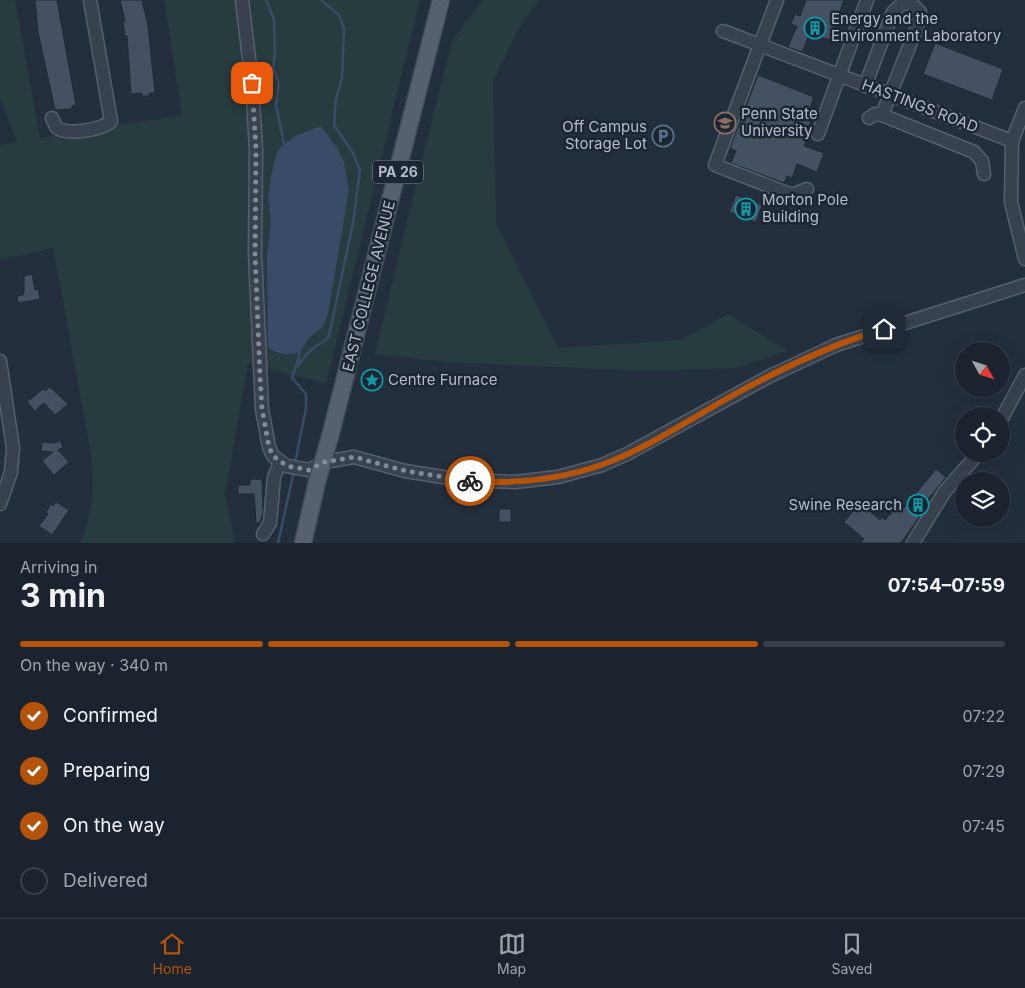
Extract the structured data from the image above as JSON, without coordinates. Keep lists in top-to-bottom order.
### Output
{
  "streets": {
    "main road": ["PA 26", "EAST COLLEGE AVENUE"],
    "street": ["HASTINGS ROAD"]
  },
  "places": {
    "building": ["Energy and the Environment Laboratory", "Morton Pole Building", "Swine Research"],
    "school or university": ["Penn State University"],
    "parking": ["Off Campus Storage Lot"],
    "place": ["Centre Furnace"]
  },
  "north": "bottom right",
  "page": {
    "heading": ["3 min", "Arriving in", "07:54–07:59"],
    "bar": "On the way · 340 m",
    "list": [
      ["Confirmed", "07:22"],
      ["Preparing", "07:29"],
      ["On the way", "07:45"],
      "Delivered"
    ],
    "tabs": ["Home", "Map", "Saved"]
  }
}
